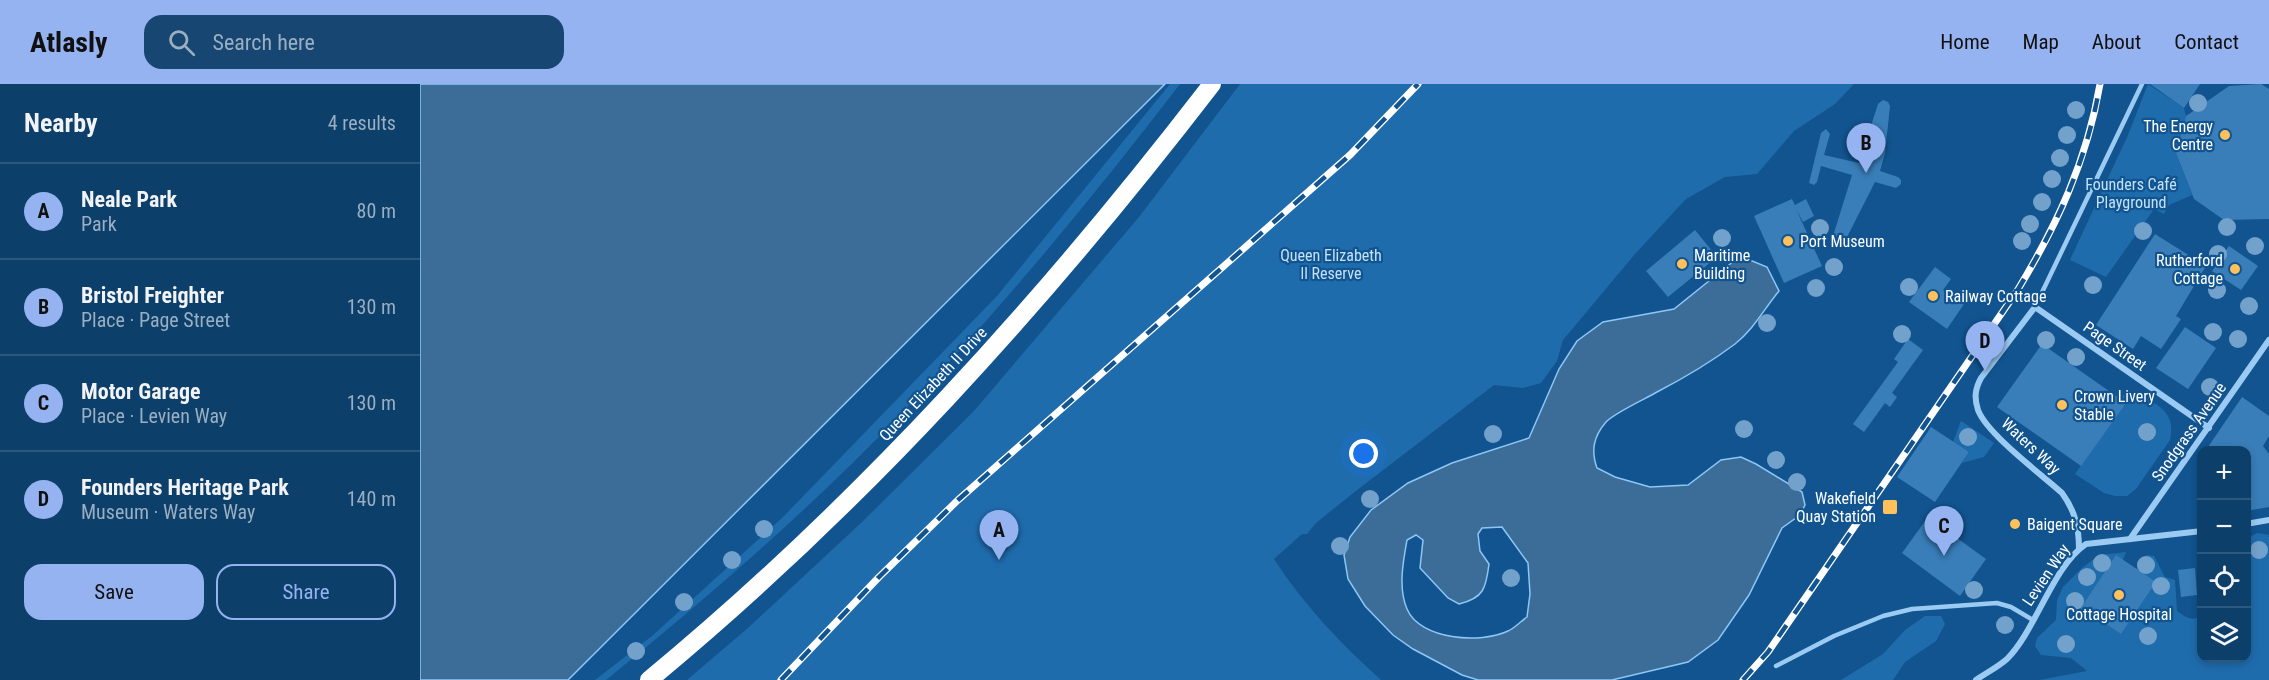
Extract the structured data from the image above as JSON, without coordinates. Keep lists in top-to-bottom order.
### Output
{
  "streets": {
    "highway": ["Queen Elizabeth II Drive"],
    "street": [
      "Page Street",
      "Snodgrass Avenue",
      "Waters Way",
      "Levien Way"
    ]
  },
  "crossings": [
    ["Page Street", "Snodgrass Avenue"],
    ["Page Street", "Waters Way"],
    ["Snodgrass Avenue", "Levien Way"],
    ["Waters Way", "Levien Way"]
  ],
  "parks": ["Founders Café Playground", "Queen Elizabeth ll Reserve"],
  "places": {
    "other": [
      "The Energy Centre",
      "Port Museum",
      "Maritime Building",
      "Rutherford Cottage",
      "Railway Cottage",
      "Crown Livery Stable",
      "Baigent Square",
      "Cottage Hospital"
    ],
    "transit": ["Wakefield Quay Station"]
  },
  "page": {
    "header": "Atlasly",
    "search": "Search here",
    "nav": [
      "Home",
      "Map",
      "About",
      "Contact"
    ],
    "heading": ["Nearby", "4 results"],
    "pins": [
      "B",
      "D",
      "C",
      "A"
    ],
    "list": [
      {
        "mark": "A",
        "name": "Neale Park",
        "note": "Park",
        "value": "80 m"
      },
      {
        "mark": "B",
        "name": "Bristol Freighter",
        "note": "Place · Page Street",
        "value": "130 m"
      },
      {
        "mark": "C",
        "name": "Motor Garage",
        "note": "Place · Levien Way",
        "value": "130 m"
      },
      {
        "mark": "D",
        "name": "Founders Heritage Park",
        "note": "Museum · Waters Way",
        "value": "140 m"
      }
    ],
    "map_buttons": ["+", "−"],
    "buttons": ["Save", "Share"]
  }
}
